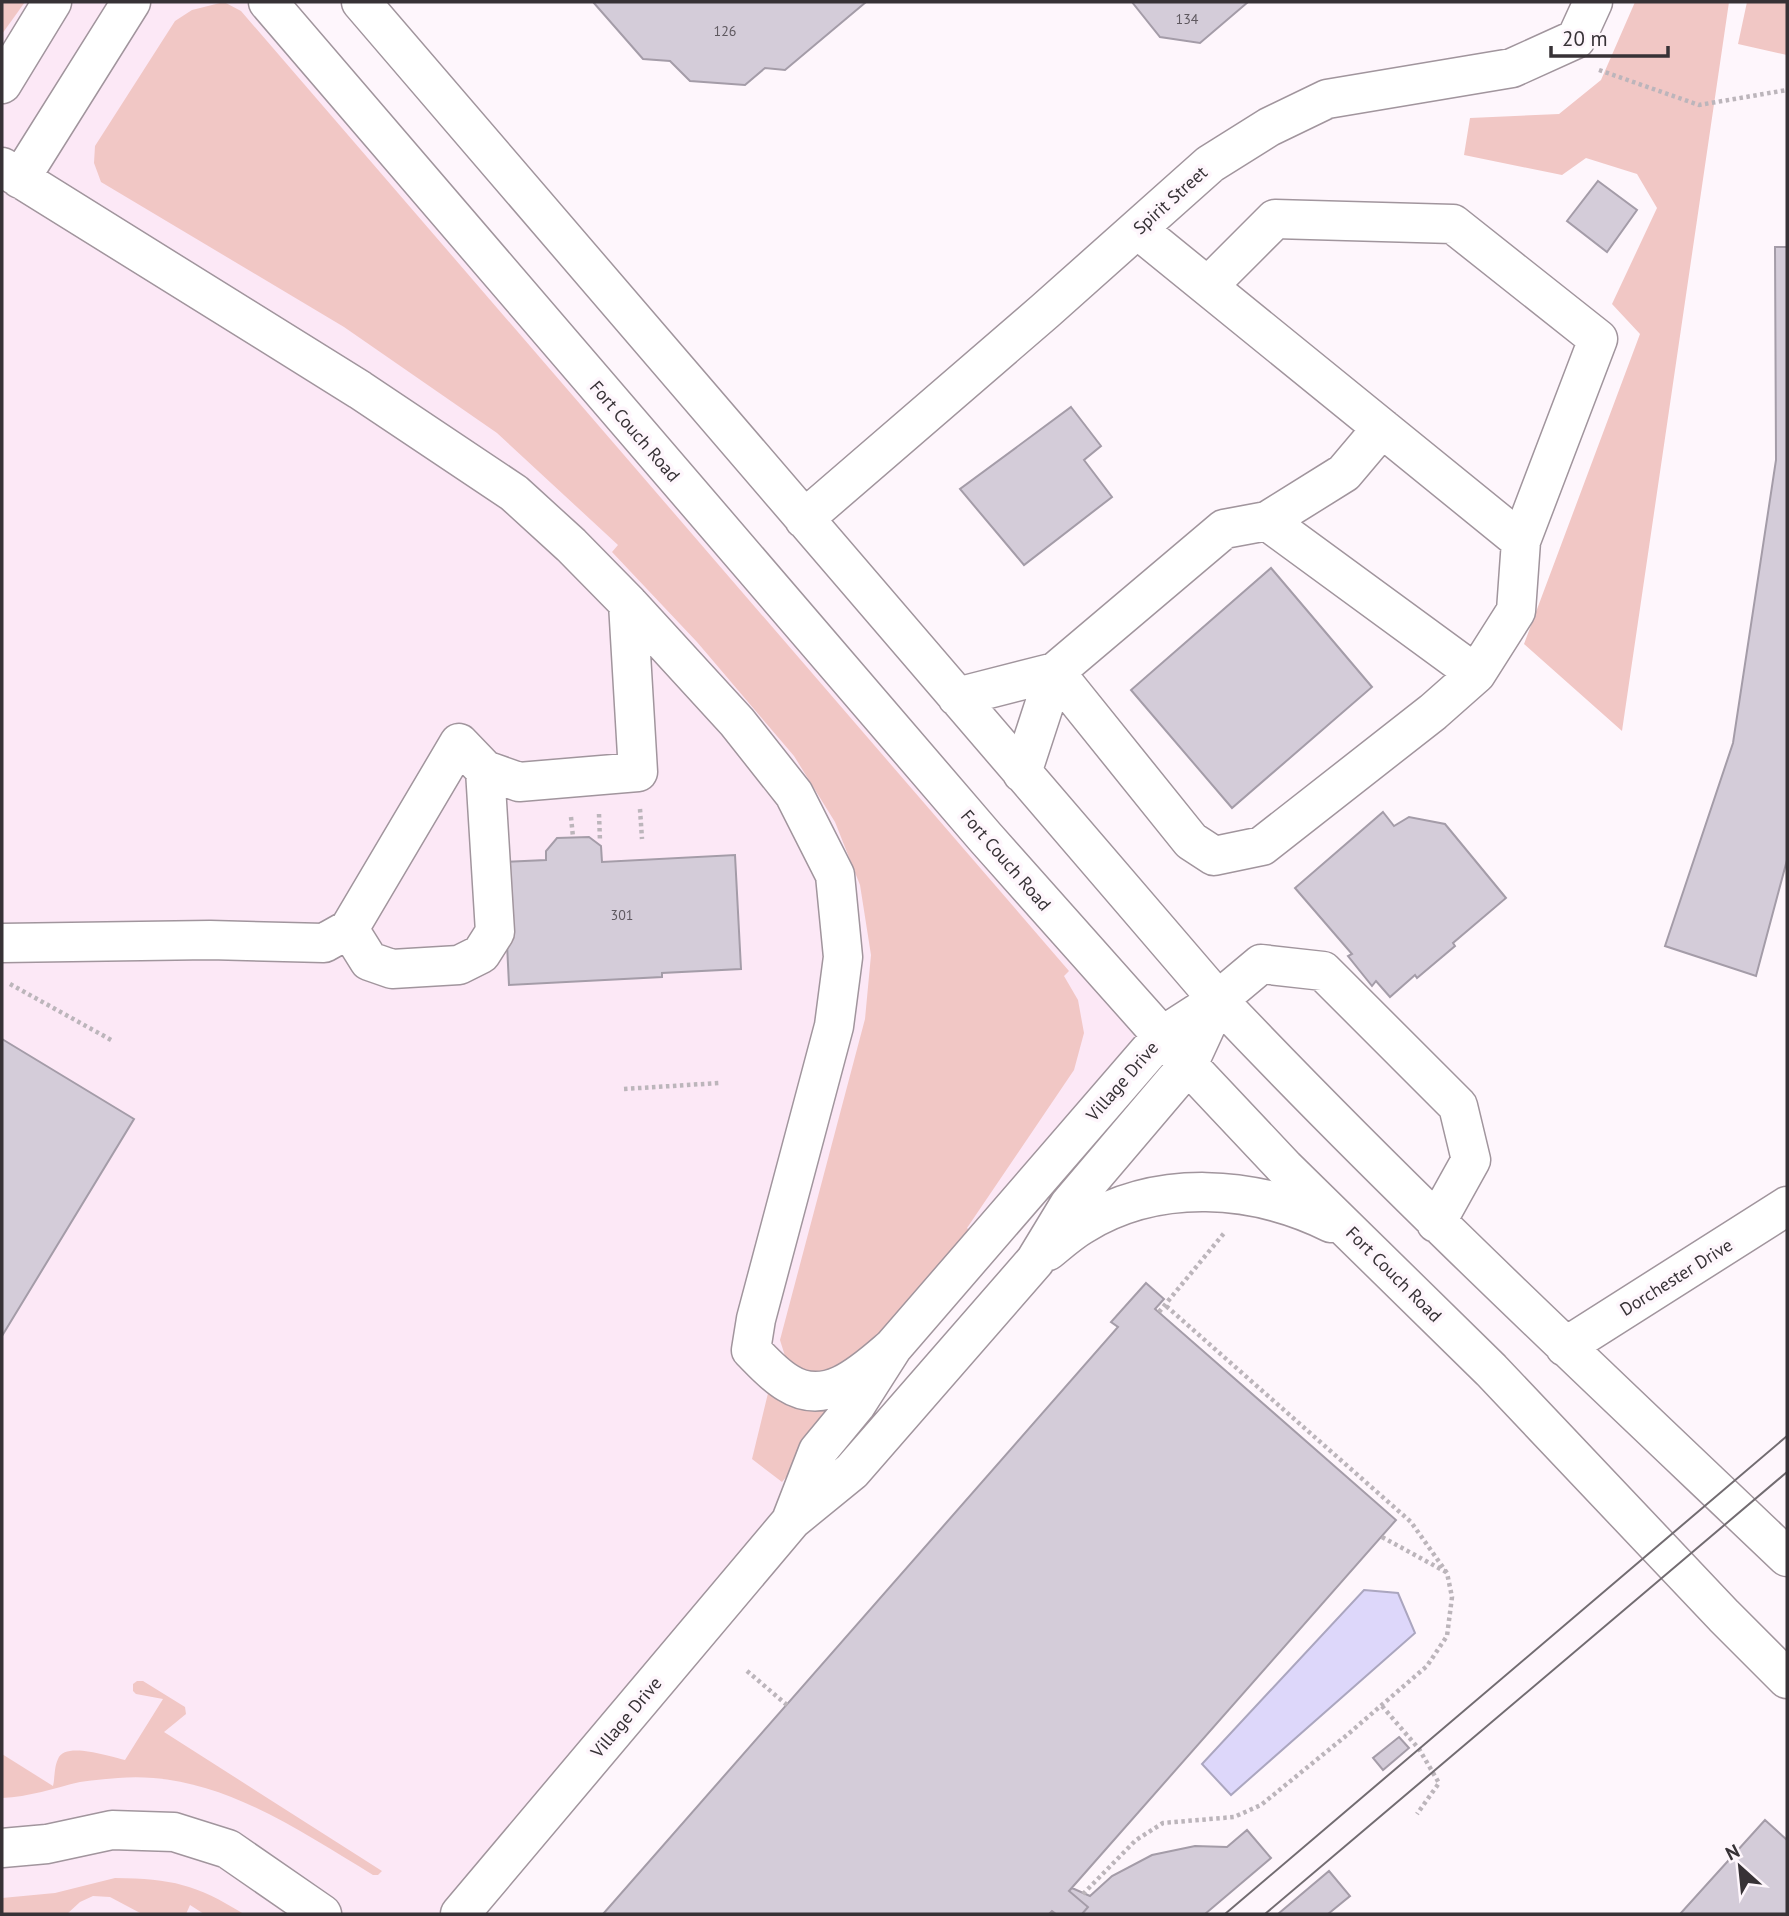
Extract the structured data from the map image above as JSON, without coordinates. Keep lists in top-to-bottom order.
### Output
{
  "streets": {
    "street": [
      "Spirit Street",
      "Fort Couch Road",
      "Village Drive",
      "Dorchester Drive"
    ]
  },
  "crossings": [
    ["Fort Couch Road", "Village Drive"]
  ],
  "house_numbers": ["134", "126", "301"],
  "scale_bar": "20 m",
  "north": "top left"
}
